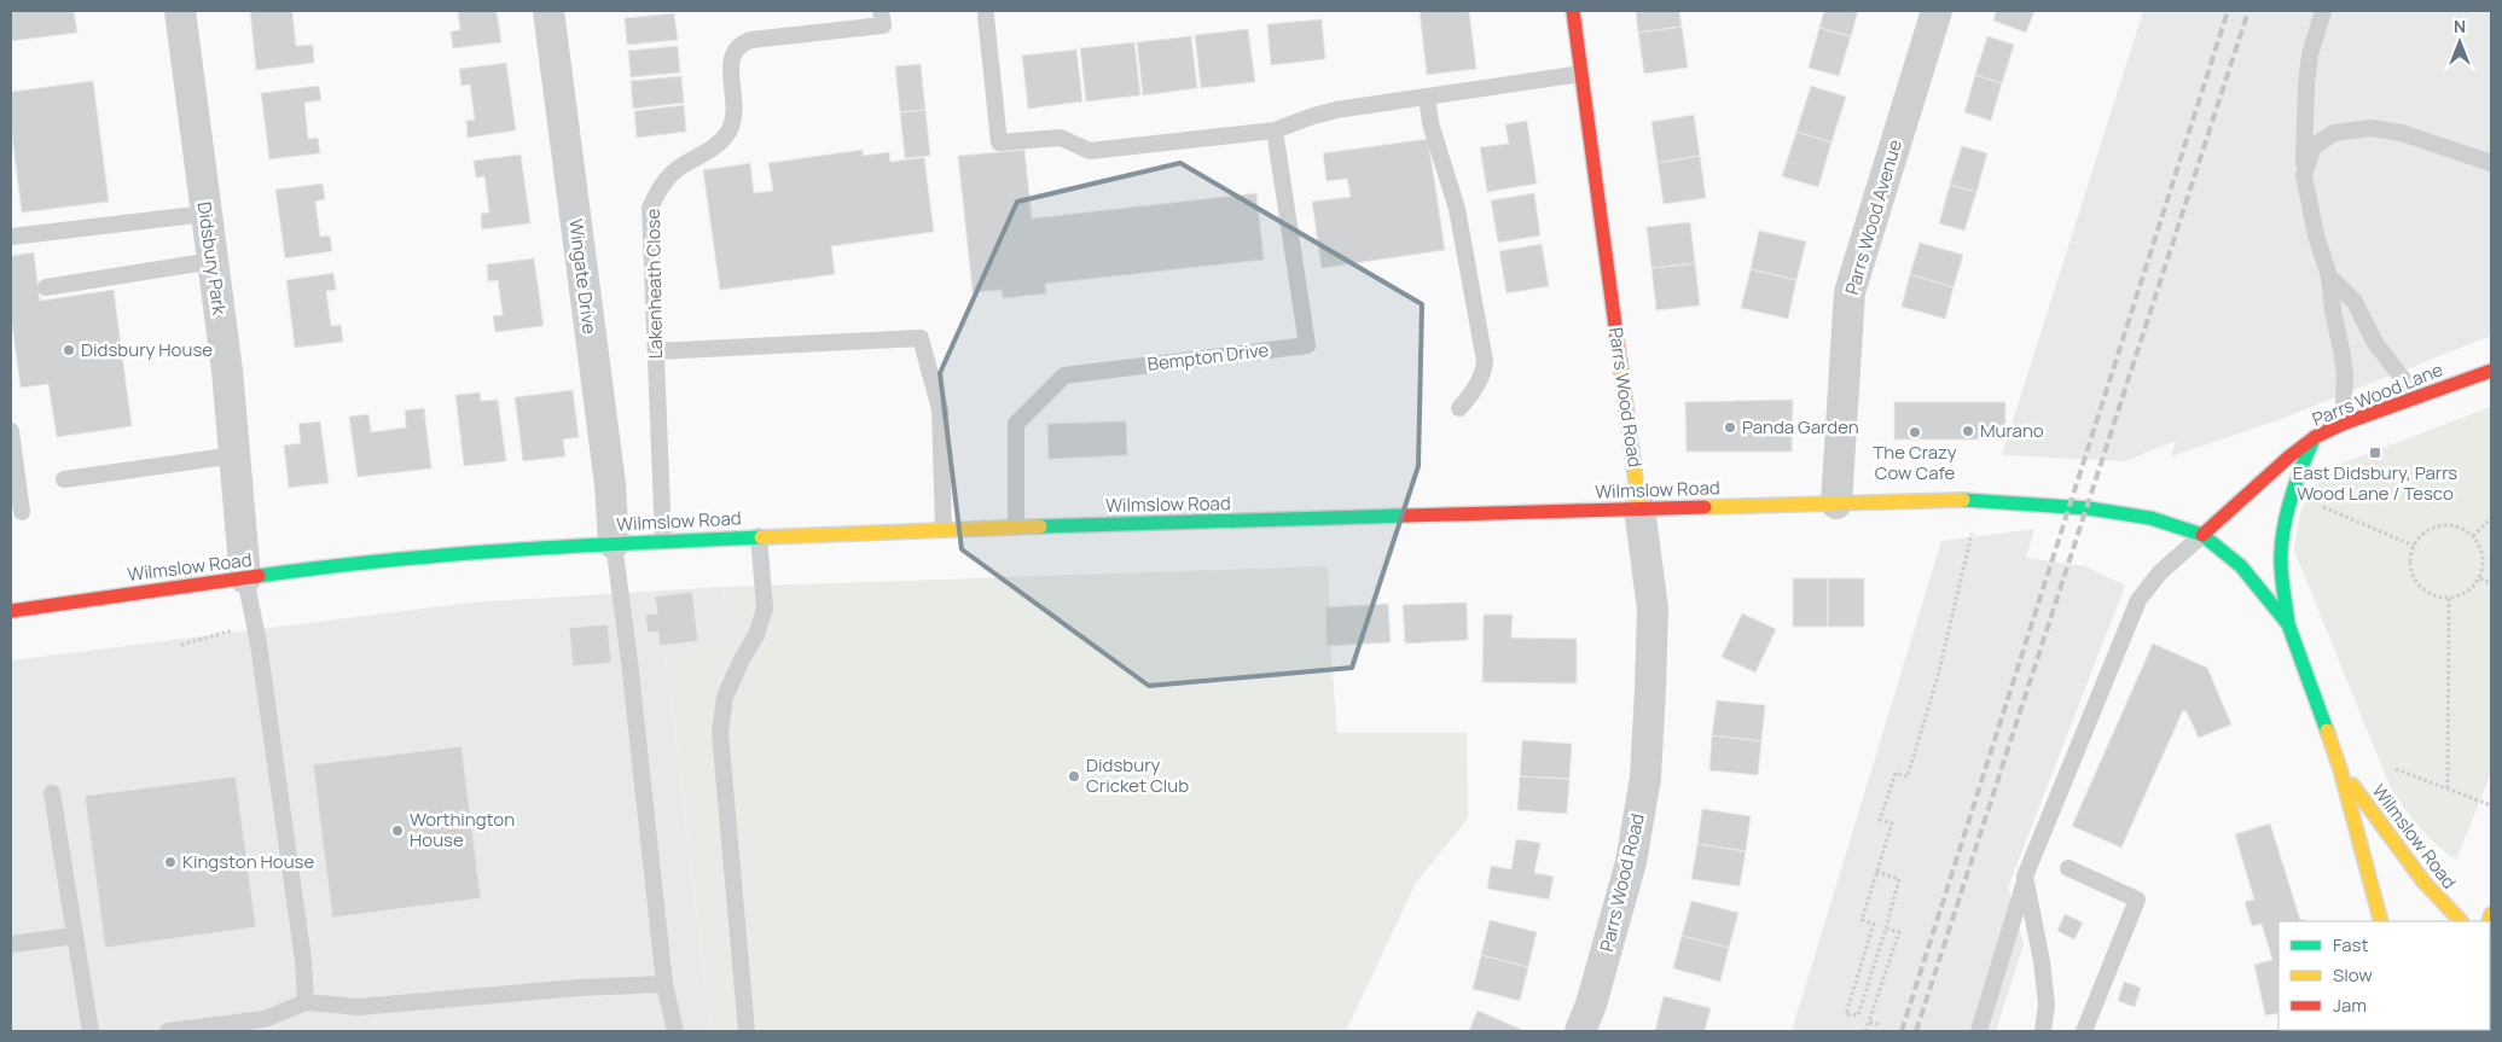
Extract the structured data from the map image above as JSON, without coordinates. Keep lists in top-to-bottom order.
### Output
{
  "streets": {
    "main road": ["Parrs Wood Lane", "Parrs Wood Road", "Wilmslow Road"],
    "street": ["Parrs Wood Avenue", "Didsbury Park", "Wingate Drive"],
    "lane": ["Lakenheath Close", "Bempton Drive"]
  },
  "crossings": [
    ["Parrs Wood Avenue", "Wilmslow Road"],
    ["Didsbury Park", "Wilmslow Road"],
    ["Wingate Drive", "Wilmslow Road"],
    ["Lakenheath Close", "Wilmslow Road"],
    ["Bempton Drive", "Wilmslow Road"],
    ["Parrs Wood Lane", "Wilmslow Road"],
    ["Parrs Wood Road", "Wilmslow Road"]
  ],
  "places": {
    "other": [
      "Didsbury House",
      "Panda Garden",
      "Murano",
      "The Crazy Cow Cafe",
      "Didsbury Cricket Club",
      "Worthington House",
      "Kingston House"
    ],
    "transit": ["East Didsbury, Parrs Wood Lane / Tesco"]
  },
  "legend": ["Fast", "Slow", "Jam"],
  "north": "top"
}
